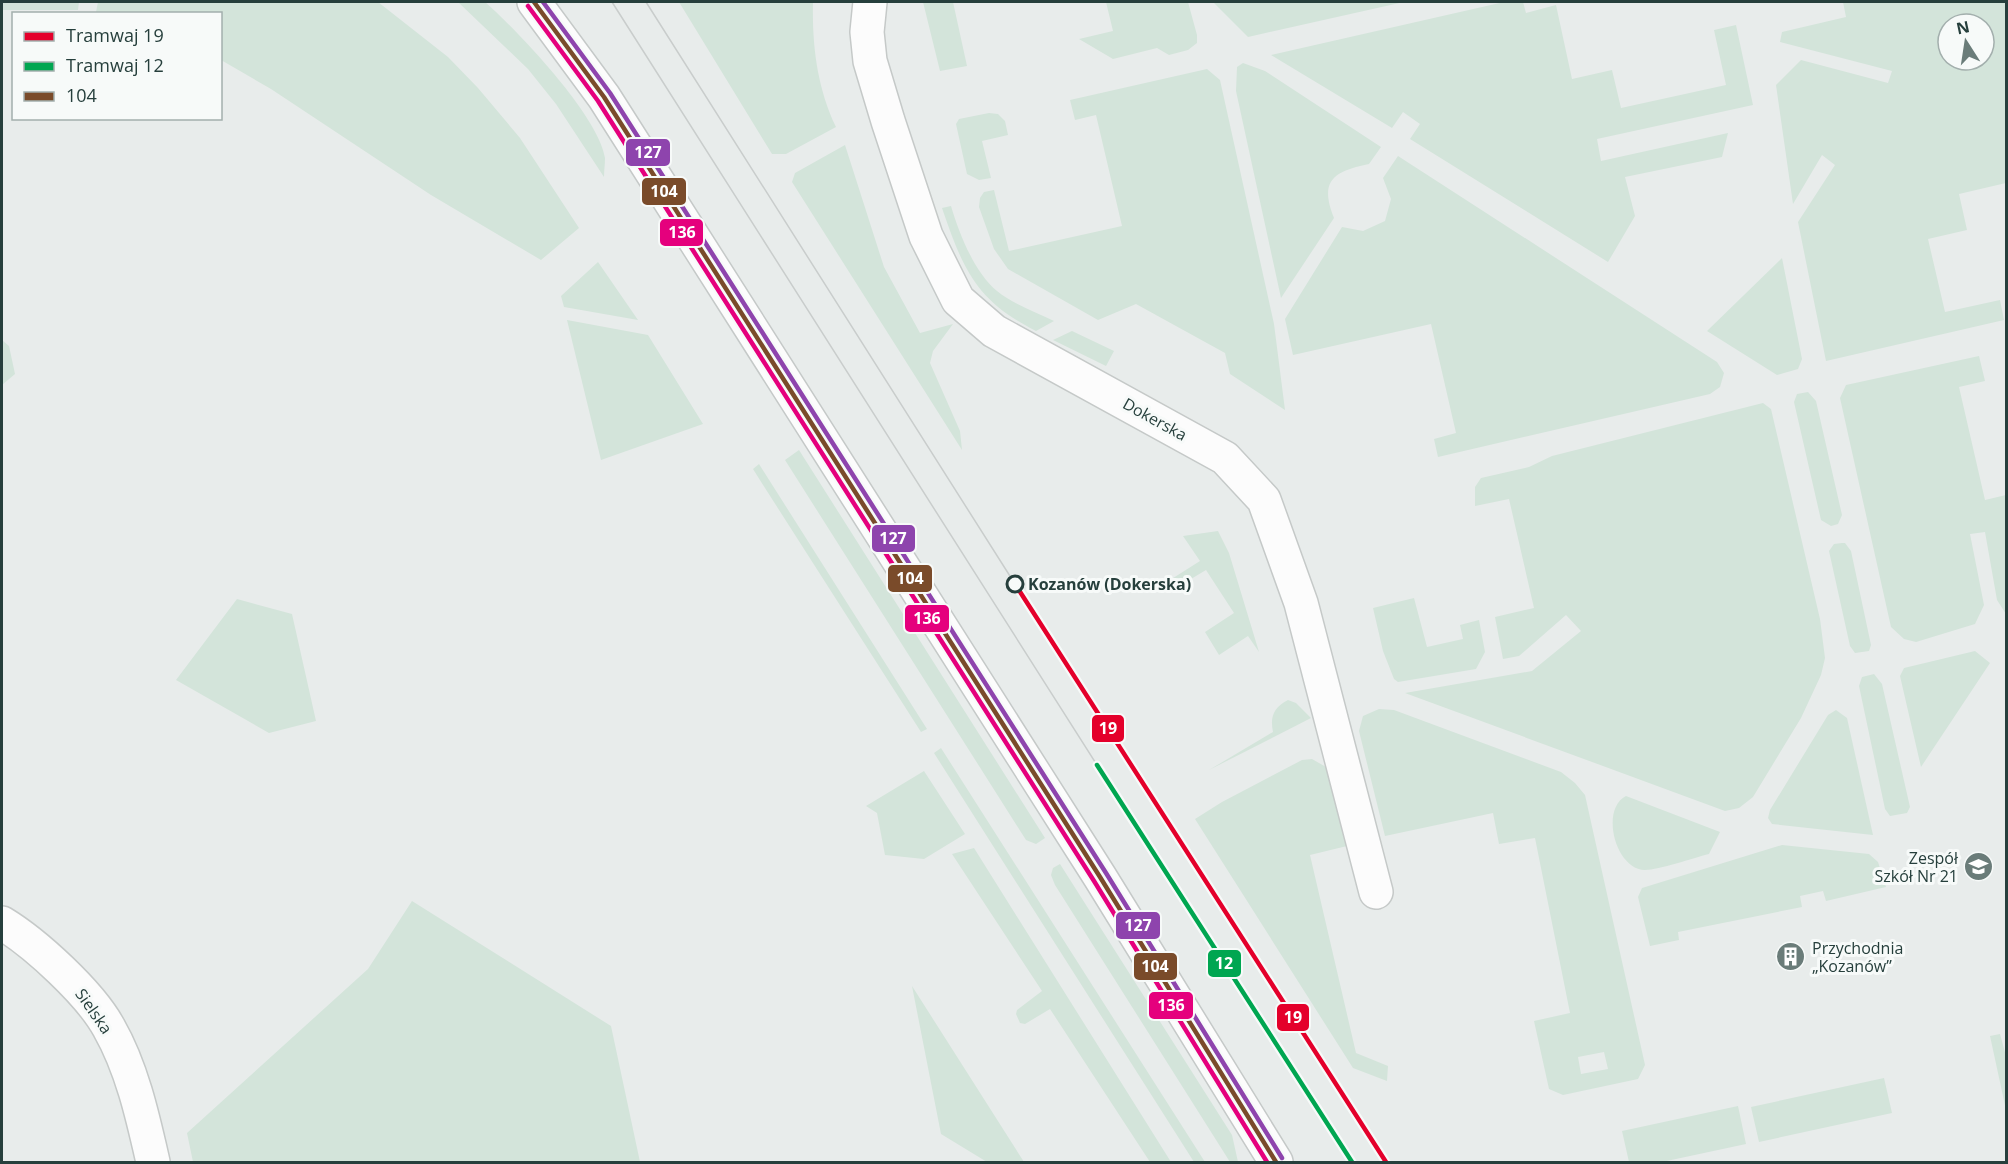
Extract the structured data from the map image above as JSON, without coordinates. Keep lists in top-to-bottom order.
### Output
{
  "streets": {
    "street": ["Dokerska", "Sielska"]
  },
  "places": {
    "other": ["Kozanów (Dokerska)"],
    "school or university": ["Zespół Szkół Nr 21"],
    "building": ["Przychodnia „Kozanów”"]
  },
  "lines": [
    "transit line 104",
    "transit line 127",
    "transit line 136",
    "tram line 19",
    "tram line 12"
  ],
  "legend": ["Tramwaj 19", "Tramwaj 12", "104"],
  "north": "top"
}
